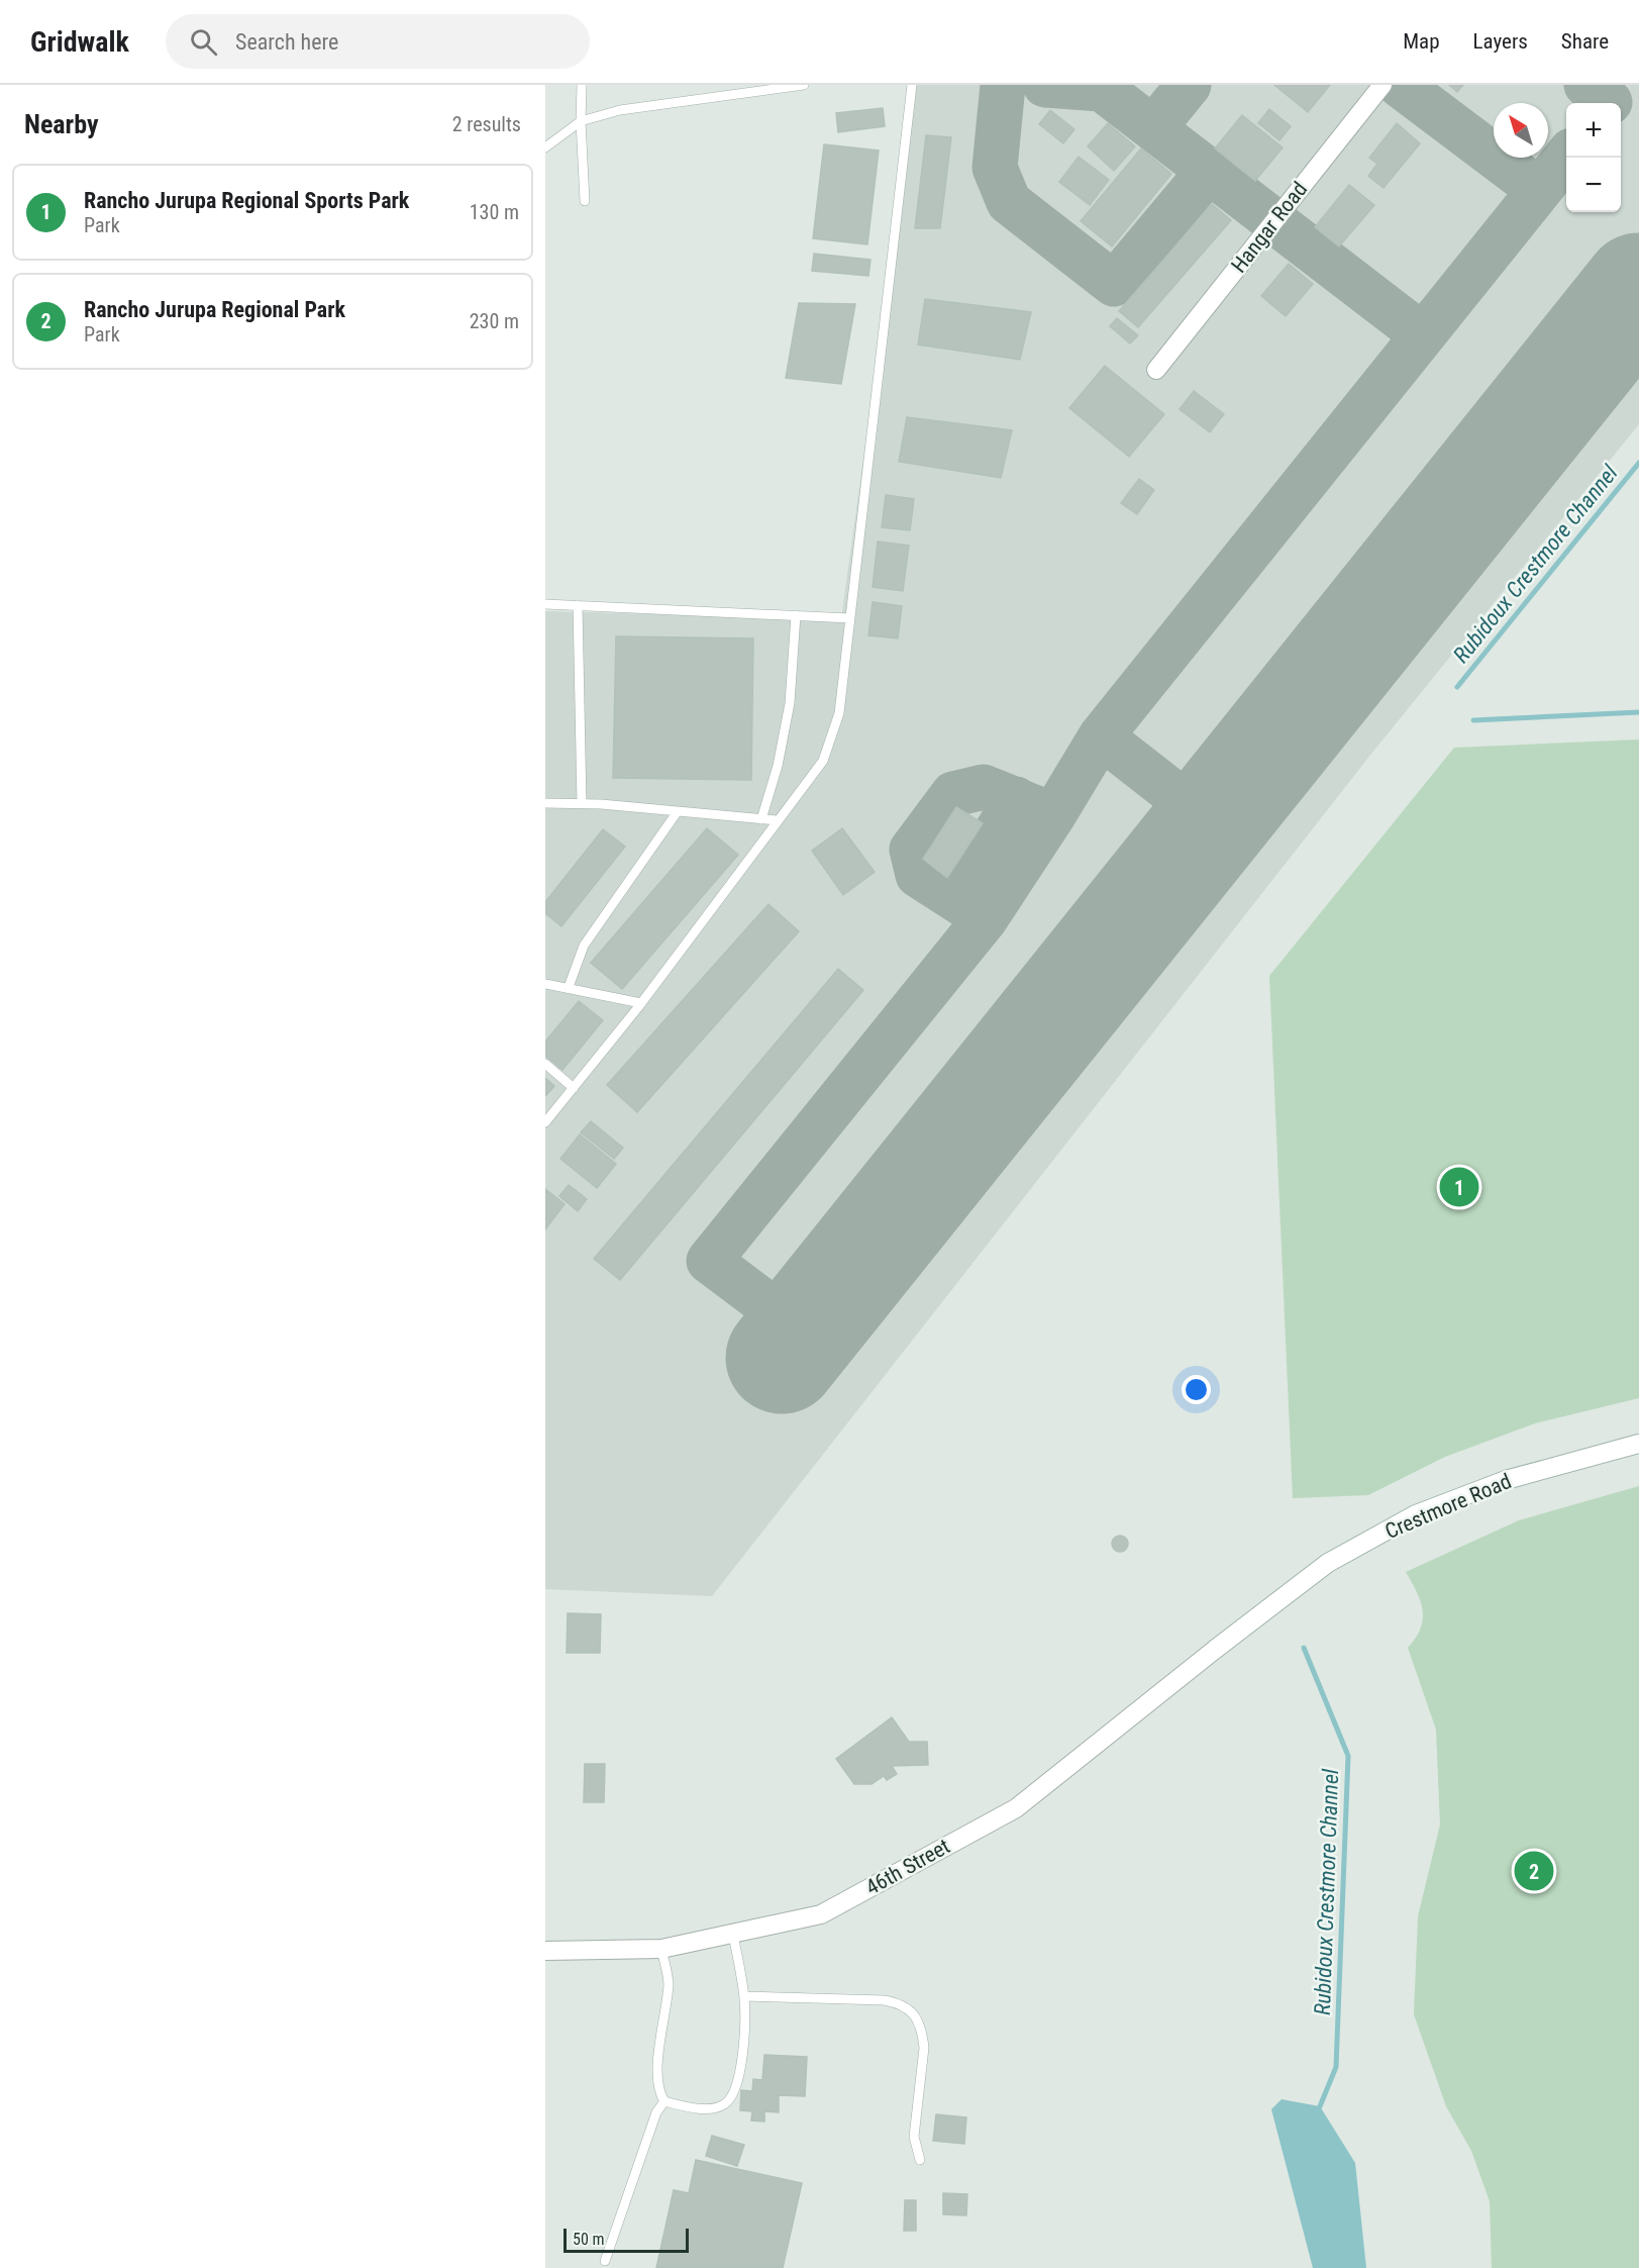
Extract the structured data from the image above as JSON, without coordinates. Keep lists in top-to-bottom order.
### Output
{
  "streets": {
    "street": ["Hangar Road", "Crestmore Road", "46th Street"]
  },
  "crossings": [
    ["Crestmore Road", "46th Street"]
  ],
  "water": ["Rubidoux Crestmore Channel"],
  "scale_bar": "50 m",
  "north": "top left",
  "page": {
    "header": "Gridwalk",
    "search": "Search here",
    "nav": ["Map", "Layers", "Share"],
    "heading": ["Nearby", "2 results"],
    "map_buttons": ["+", "−"],
    "list": [
      {
        "mark": "1",
        "name": "Rancho Jurupa Regional Sports Park",
        "note": "Park",
        "value": "130 m"
      },
      {
        "mark": "2",
        "name": "Rancho Jurupa Regional Park",
        "note": "Park",
        "value": "230 m"
      }
    ],
    "pins": ["1", "2"],
    "scale": "50 m"
  }
}
